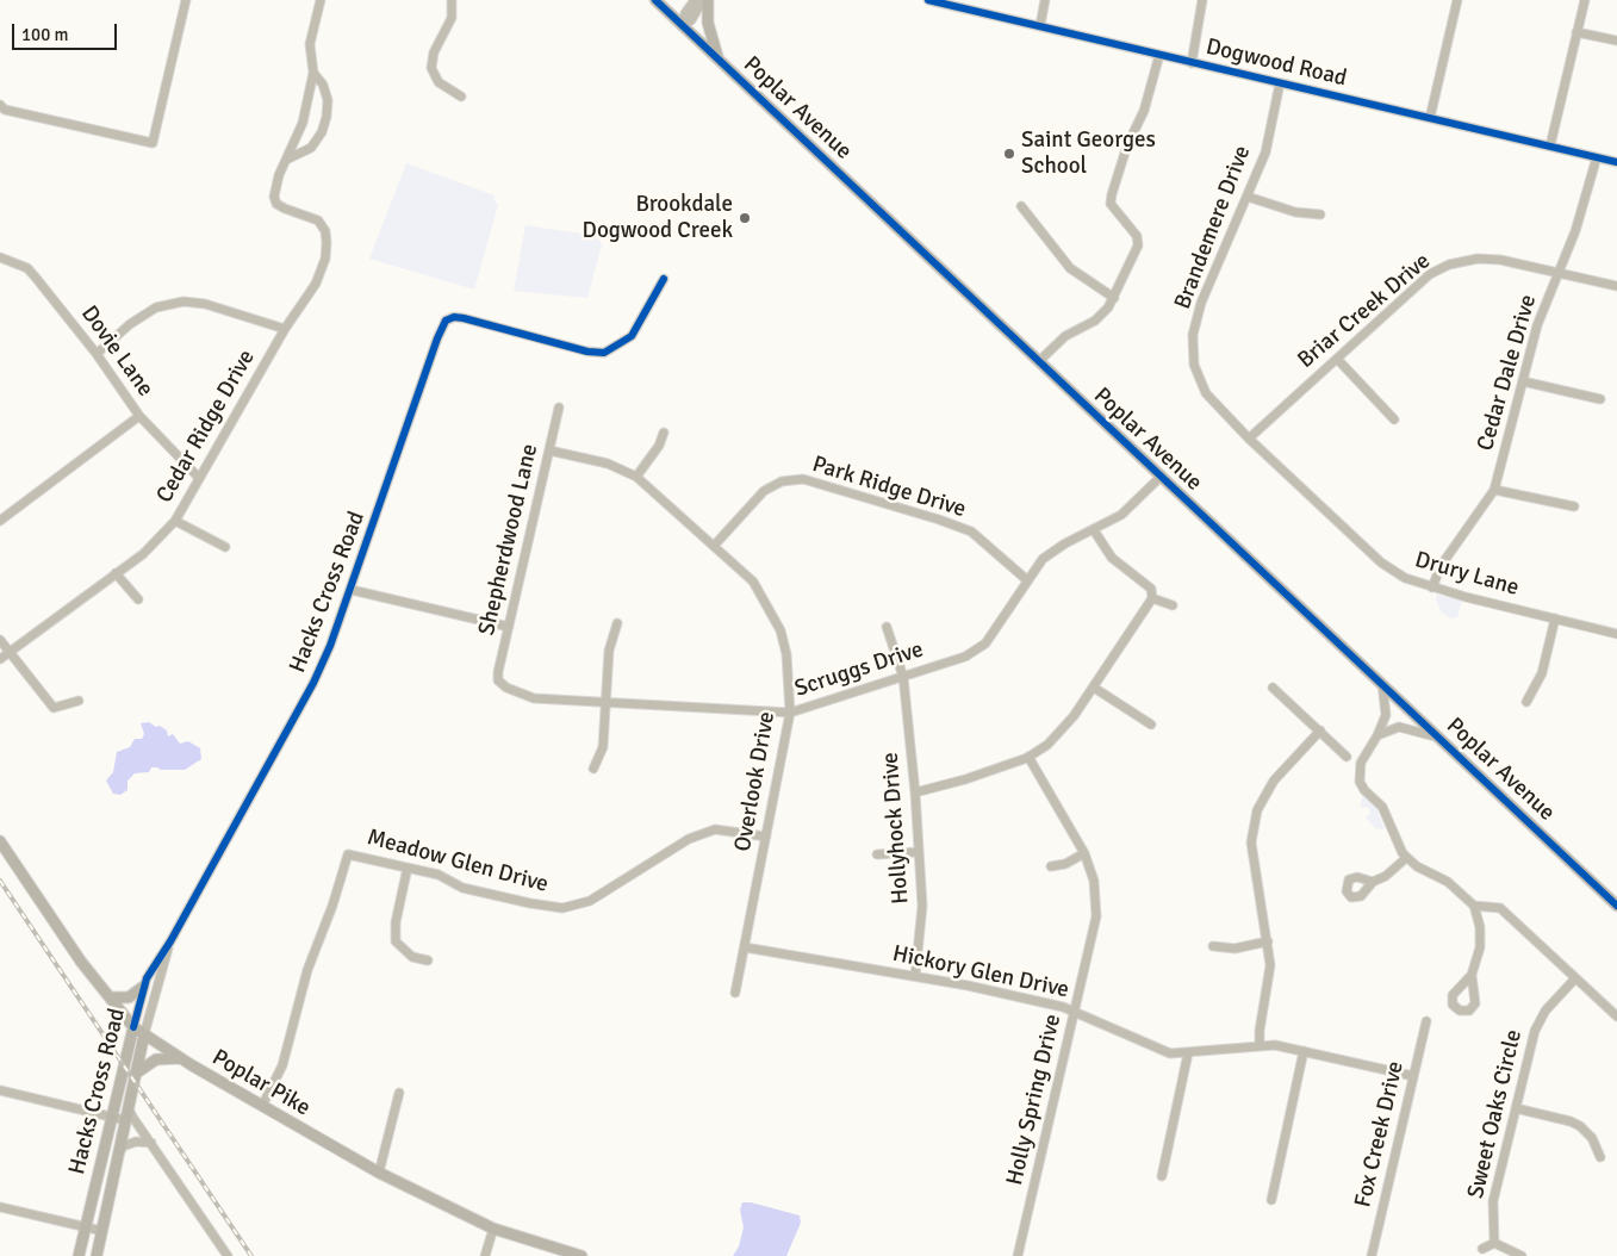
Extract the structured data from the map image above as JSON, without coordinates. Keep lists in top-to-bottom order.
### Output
{
  "streets": {
    "main road": ["Poplar Avenue", "Hacks Cross Road", "Poplar Pike"],
    "street": [
      "Dogwood Road",
      "Brandemere Drive",
      "Briar Creek Drive",
      "Dovie Lane",
      "Cedar Dale Drive",
      "Cedar Ridge Drive",
      "Park Ridge Drive",
      "Shepherdwood Lane",
      "Drury Lane",
      "Scruggs Drive",
      "Overlook Drive",
      "Hollyhock Drive",
      "Meadow Glen Drive",
      "Hickory Glen Drive",
      "Holly Spring Drive",
      "Sweet Oaks Circle",
      "Fox Creek Drive"
    ]
  },
  "crossings": [
    ["Dogwood Road", "Brandemere Drive"],
    ["Dogwood Road", "Cedar Dale Drive"],
    ["Poplar Avenue", "Scruggs Drive"],
    ["Brandemere Drive", "Briar Creek Drive"],
    ["Brandemere Drive", "Drury Lane"],
    ["Briar Creek Drive", "Cedar Dale Drive"],
    ["Briar Creek Drive", "Drury Lane"],
    ["Dovie Lane", "Cedar Ridge Drive"],
    ["Cedar Dale Drive", "Drury Lane"],
    ["Park Ridge Drive", "Scruggs Drive"],
    ["Park Ridge Drive", "Overlook Drive"],
    ["Shepherdwood Lane", "Scruggs Drive"],
    ["Shepherdwood Lane", "Overlook Drive"],
    ["Hacks Cross Road", "Poplar Pike"],
    ["Scruggs Drive", "Overlook Drive"],
    ["Scruggs Drive", "Hollyhock Drive"],
    ["Overlook Drive", "Meadow Glen Drive"],
    ["Overlook Drive", "Hickory Glen Drive"],
    ["Hollyhock Drive", "Hickory Glen Drive"],
    ["Meadow Glen Drive", "Poplar Pike"],
    ["Hickory Glen Drive", "Holly Spring Drive"],
    ["Hickory Glen Drive", "Fox Creek Drive"]
  ],
  "places": ["Saint Georges School", "Brookdale Dogwood Creek"],
  "scale_bar": "100 m"
}
